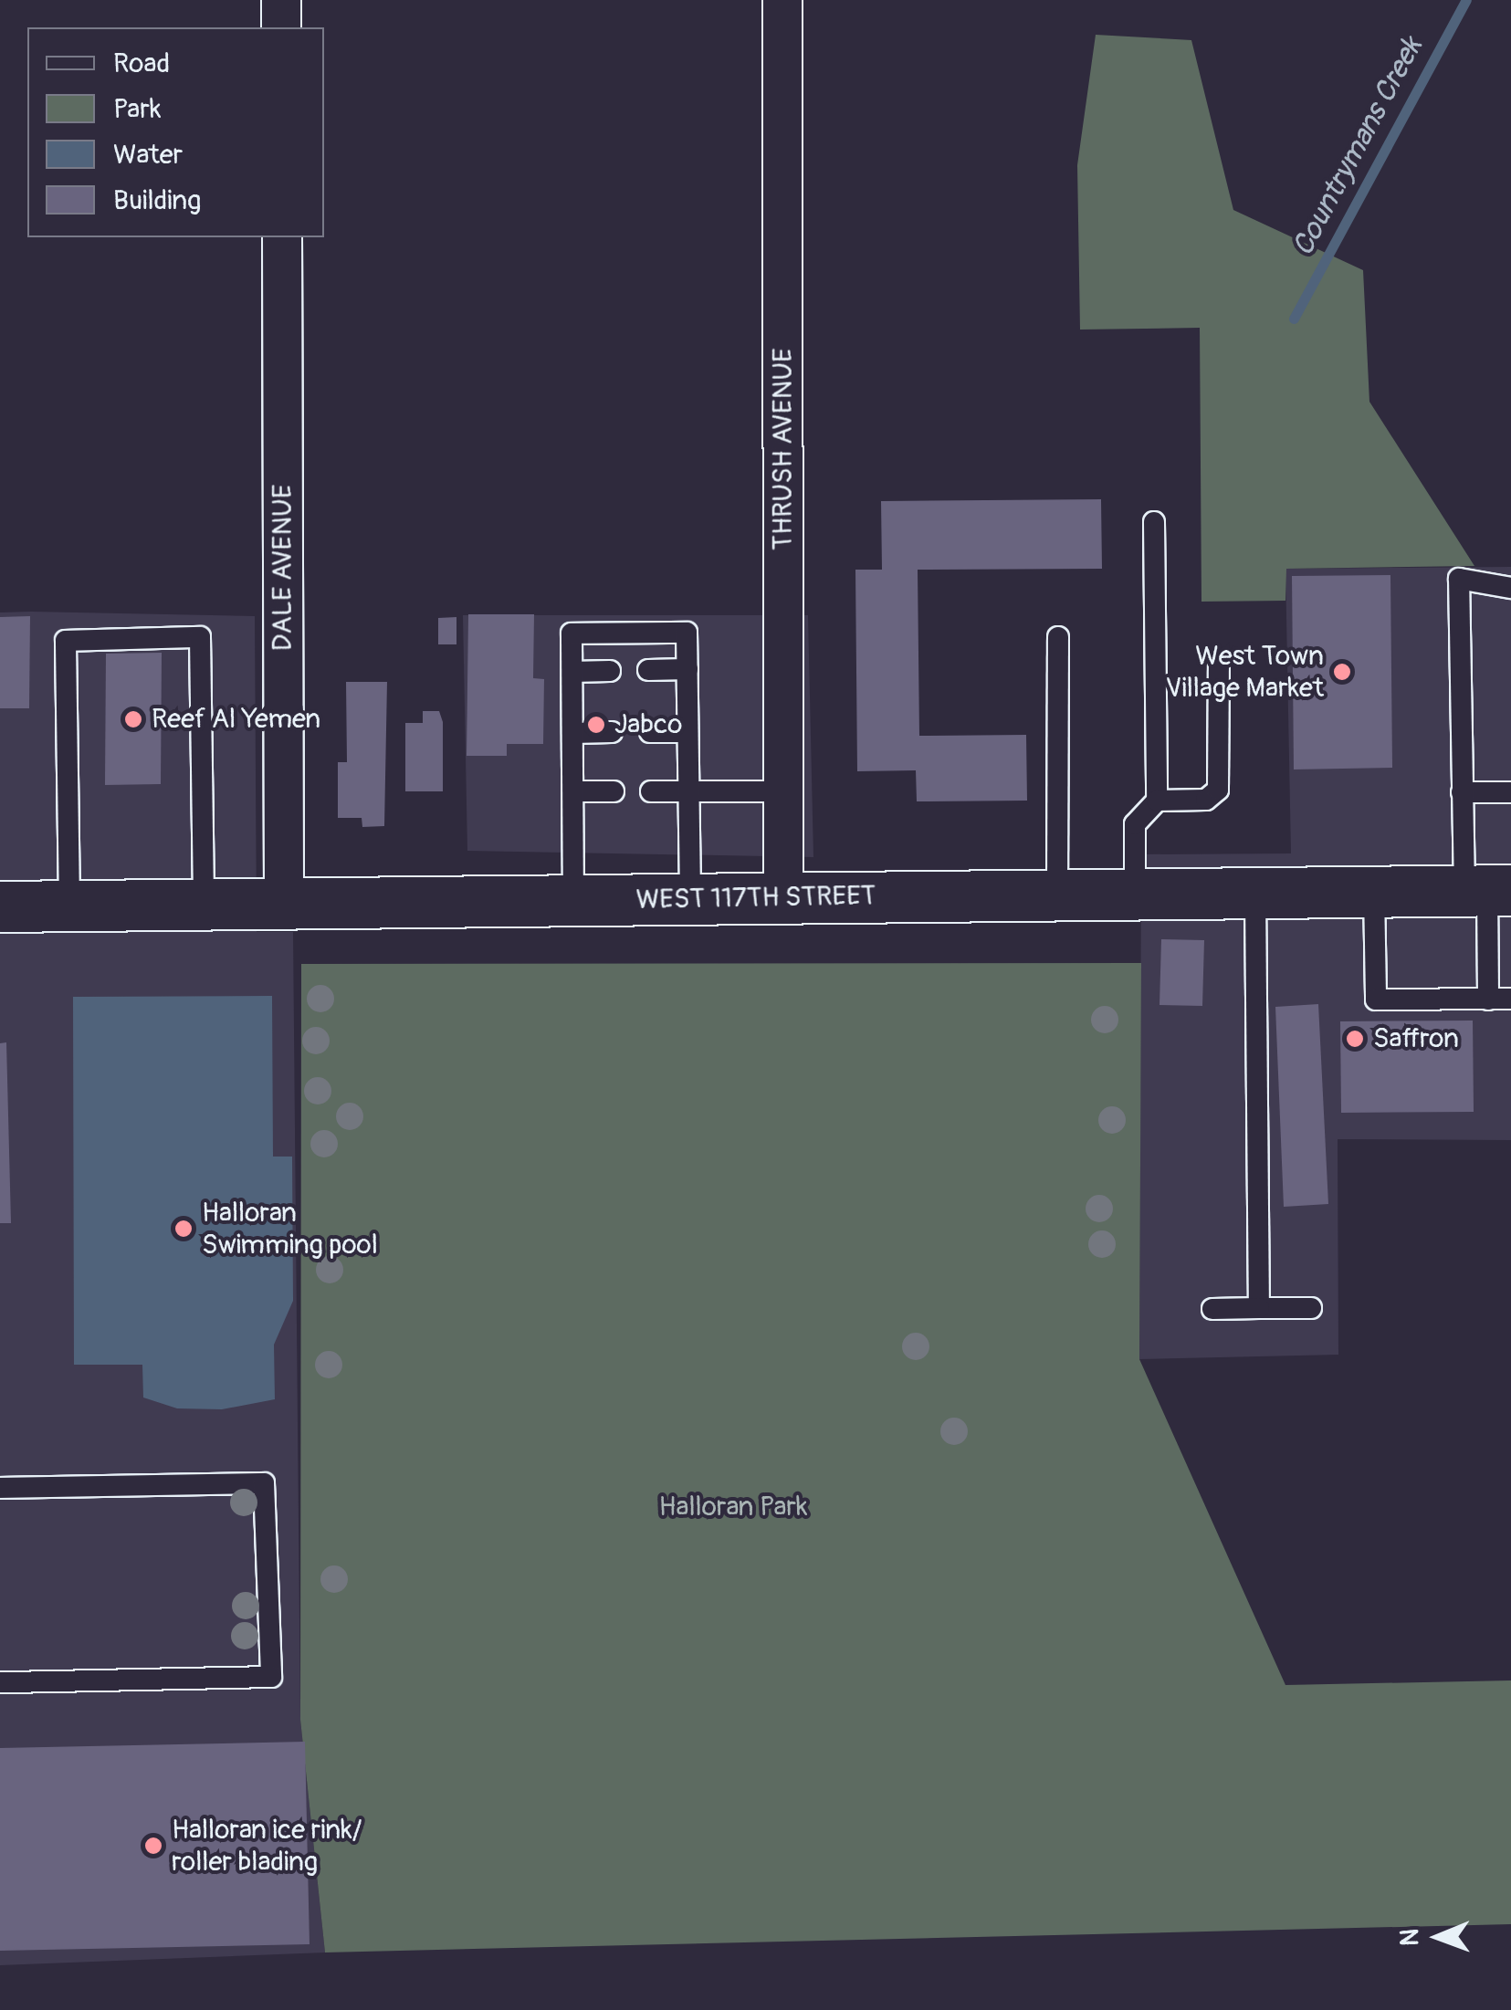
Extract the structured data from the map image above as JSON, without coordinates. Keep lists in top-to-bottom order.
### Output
{
  "streets": {
    "main road": ["WEST 117TH STREET"],
    "street": ["THRUSH AVENUE", "DALE AVENUE"]
  },
  "crossings": [
    ["THRUSH AVENUE", "WEST 117TH STREET"],
    ["DALE AVENUE", "WEST 117TH STREET"]
  ],
  "water": ["Countrymans Creek"],
  "parks": ["Halloran Park"],
  "places": [
    "West Town Village Market",
    "Reef Al Yemen",
    "Jabco",
    "Saffron",
    "Halloran Swimming pool",
    "Halloran ice rink/ roller blading"
  ],
  "legend": [
    "Road",
    "Park",
    "Water",
    "Building"
  ],
  "north": "left"
}
